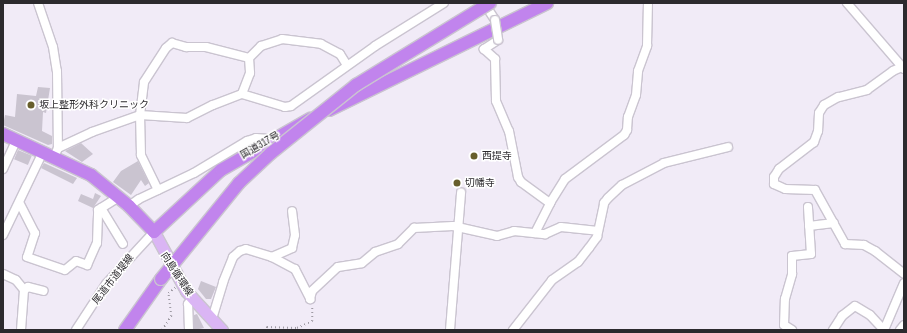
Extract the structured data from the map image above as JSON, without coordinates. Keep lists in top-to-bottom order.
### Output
{
  "streets": {
    "highway": ["国道317号"],
    "main road": ["向島循環線"],
    "street": ["尾道市道堤線"]
  },
  "crossings": [
    ["国道317号", "向島循環線"],
    ["国道317号", "尾道市道堤線"],
    ["向島循環線", "尾道市道堤線"]
  ],
  "places": ["坂上整形外科クリニック", "西提寺", "切幡寺"]
}
